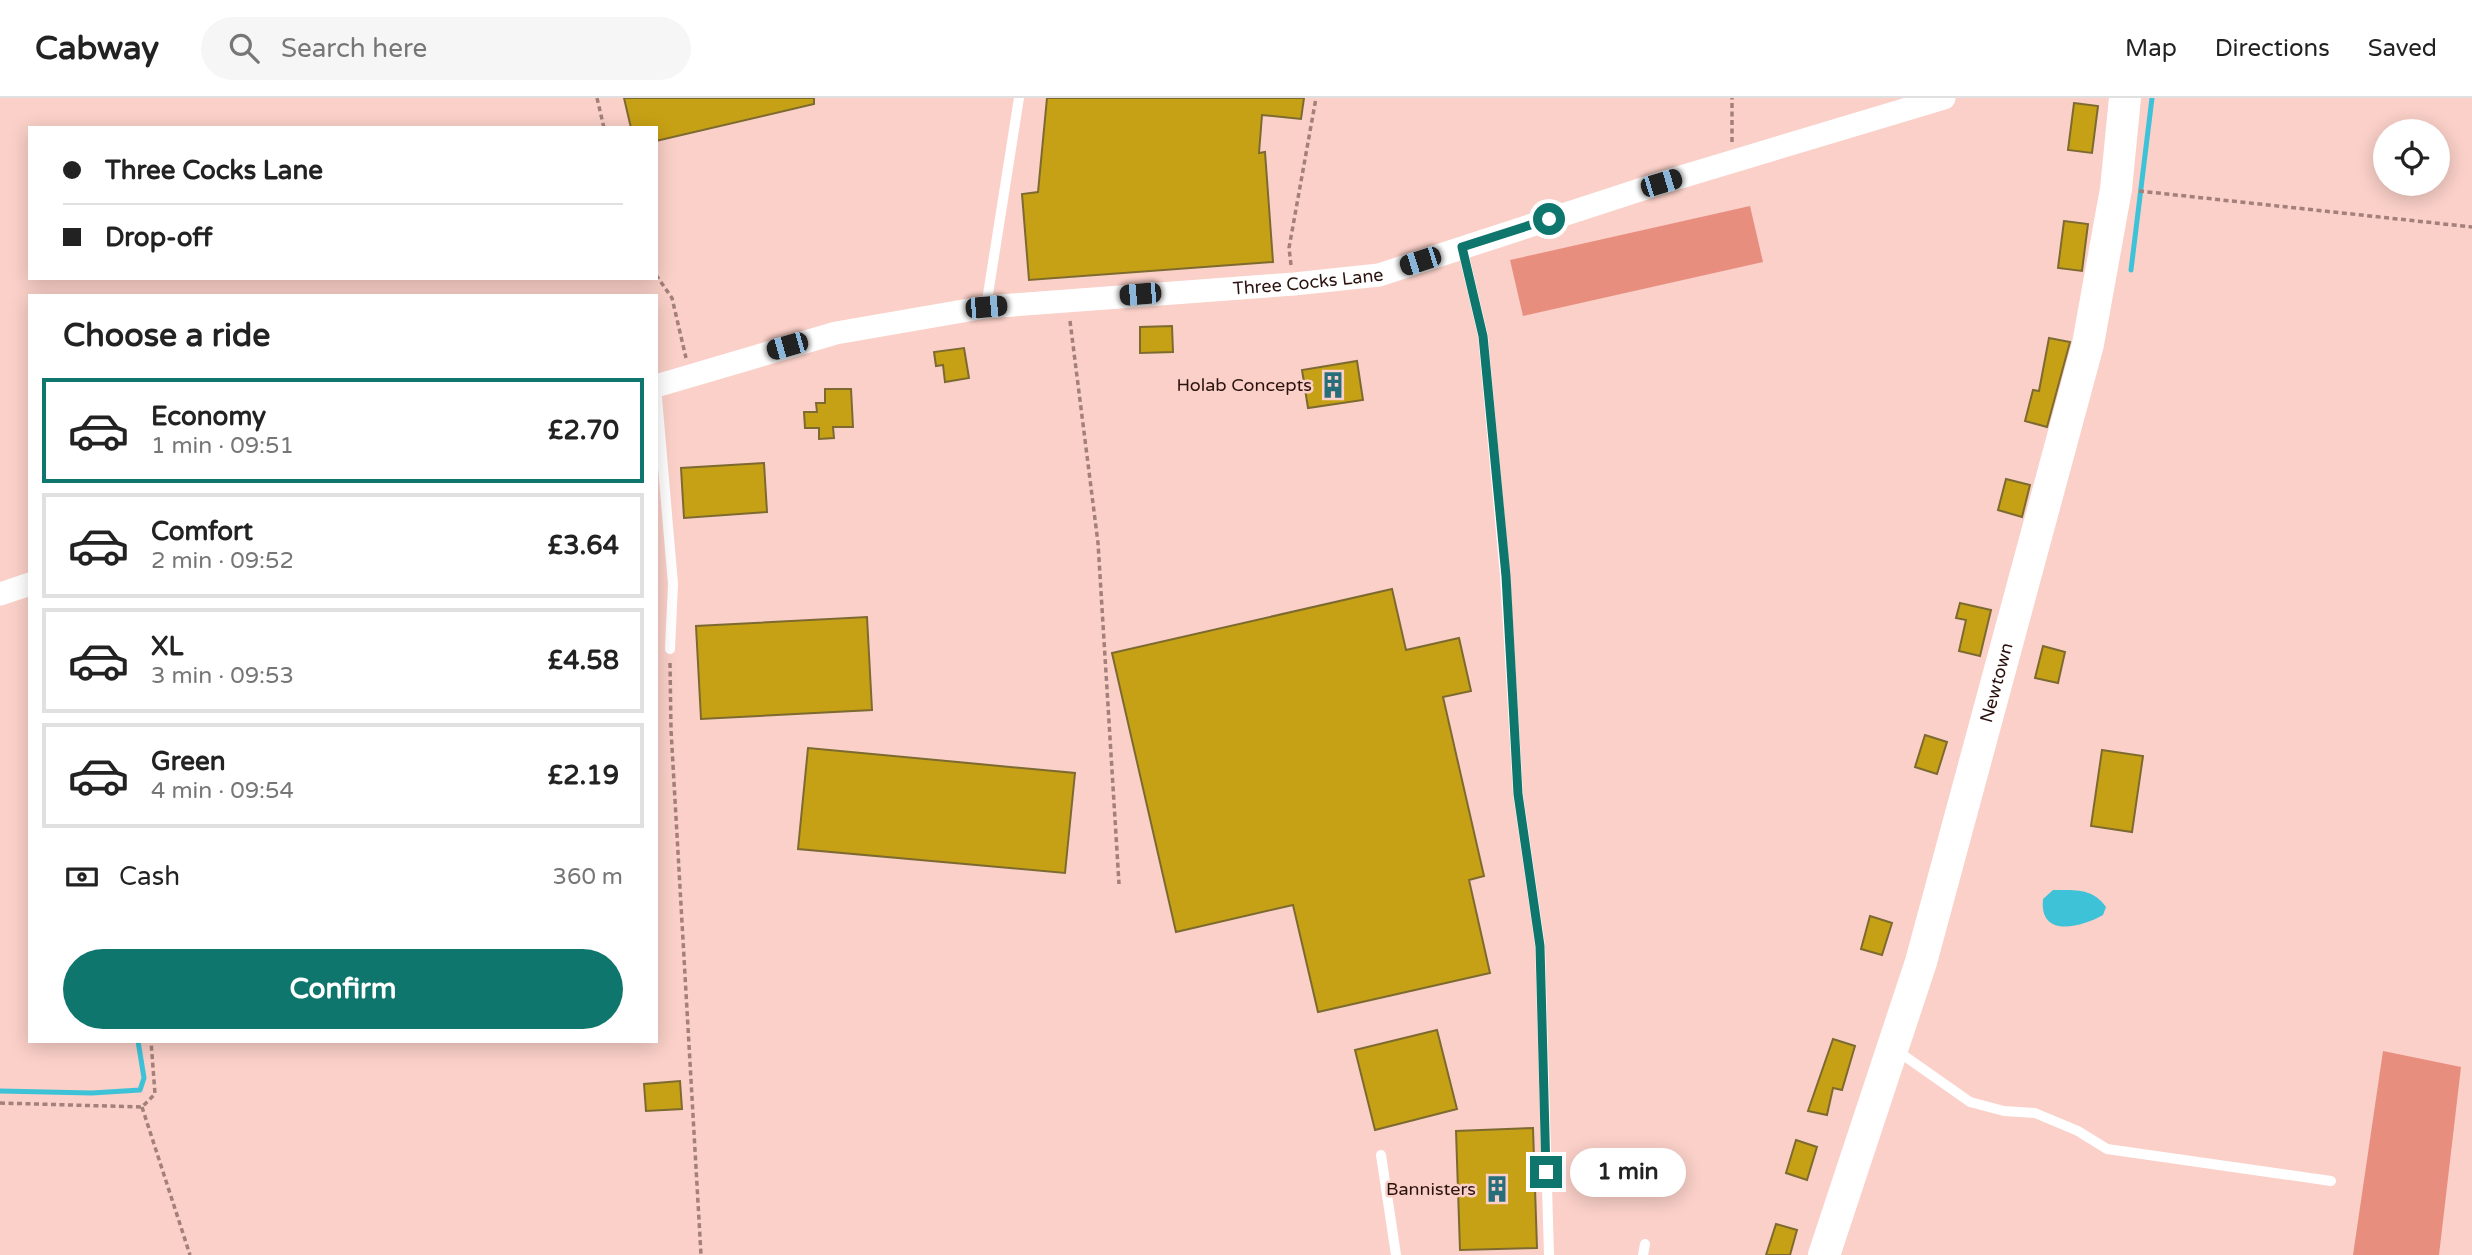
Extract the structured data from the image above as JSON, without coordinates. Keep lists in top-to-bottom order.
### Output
{
  "streets": {
    "main road": ["Newtown"],
    "street": ["Three Cocks Lane"]
  },
  "places": {
    "building": ["Holab Concepts", "Bannisters"]
  },
  "page": {
    "header": "Cabway",
    "search": "Search here",
    "nav": ["Map", "Directions", "Saved"],
    "banner": ["Three Cocks Lane", "Drop-off"],
    "heading": "Choose a ride",
    "list": [
      {
        "name": "Economy",
        "note": "1 min · 09:51",
        "value": "£2.70"
      },
      {
        "name": "Comfort",
        "note": "2 min · 09:52",
        "value": "£3.64"
      },
      {
        "name": "XL",
        "note": "3 min · 09:53",
        "value": "£4.58"
      },
      {
        "name": "Green",
        "note": "4 min · 09:54",
        "value": "£2.19"
      }
    ],
    "pay": ["Cash", "360 m"],
    "buttons": "Confirm",
    "bubble": "1 min"
  }
}
